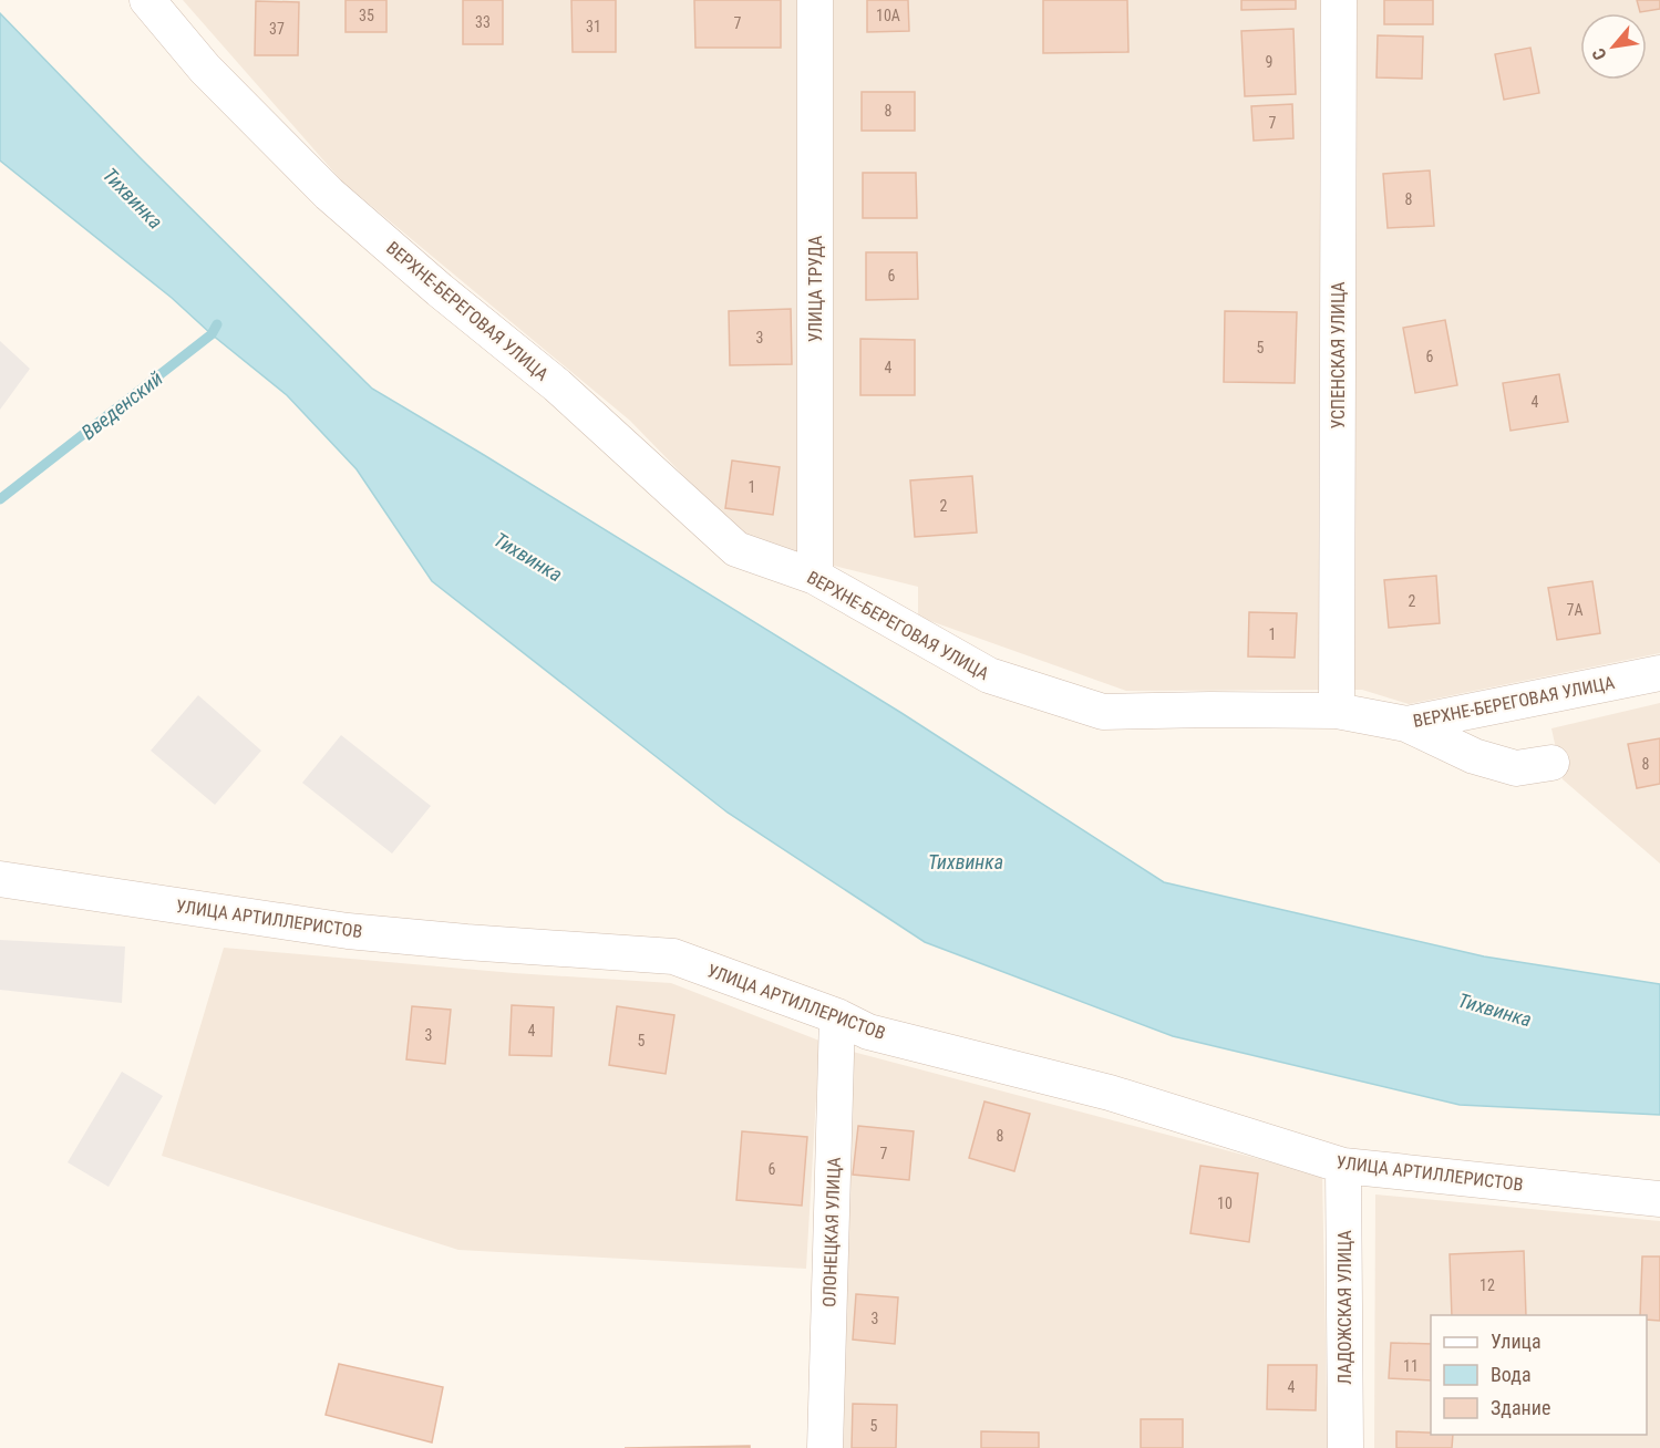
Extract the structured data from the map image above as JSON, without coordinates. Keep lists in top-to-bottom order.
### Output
{
  "streets": {
    "street": [
      "УЛИЦА ТРУДА",
      "ВЕРХНЕ-БЕРЕГОВАЯ УЛИЦА",
      "УСПЕНСКАЯ УЛИЦА",
      "УЛИЦА АРТИЛЛЕРИСТОВ",
      "ОЛОНЕЦКАЯ УЛИЦА",
      "ЛАДОЖСКАЯ УЛИЦА"
    ]
  },
  "crossings": [
    ["УЛИЦА ТРУДА", "ВЕРХНЕ-БЕРЕГОВАЯ УЛИЦА"],
    ["ВЕРХНЕ-БЕРЕГОВАЯ УЛИЦА", "УСПЕНСКАЯ УЛИЦА"],
    ["УЛИЦА АРТИЛЛЕРИСТОВ", "ОЛОНЕЦКАЯ УЛИЦА"],
    ["УЛИЦА АРТИЛЛЕРИСТОВ", "ЛАДОЖСКАЯ УЛИЦА"]
  ],
  "water": ["Тихвинка", "Введенский"],
  "house_numbers": [
    "35",
    "10А",
    "33",
    "7",
    "31",
    "37",
    "9",
    "8",
    "7",
    "8",
    "6",
    "3",
    "5",
    "6",
    "4",
    "4",
    "1",
    "2",
    "2",
    "7А",
    "1",
    "8",
    "4",
    "3",
    "5",
    "8",
    "7",
    "6",
    "10",
    "12",
    "3",
    "11",
    "4",
    "5"
  ],
  "legend": ["Улица", "Вода", "Здание"],
  "north": "bottom left"
}
